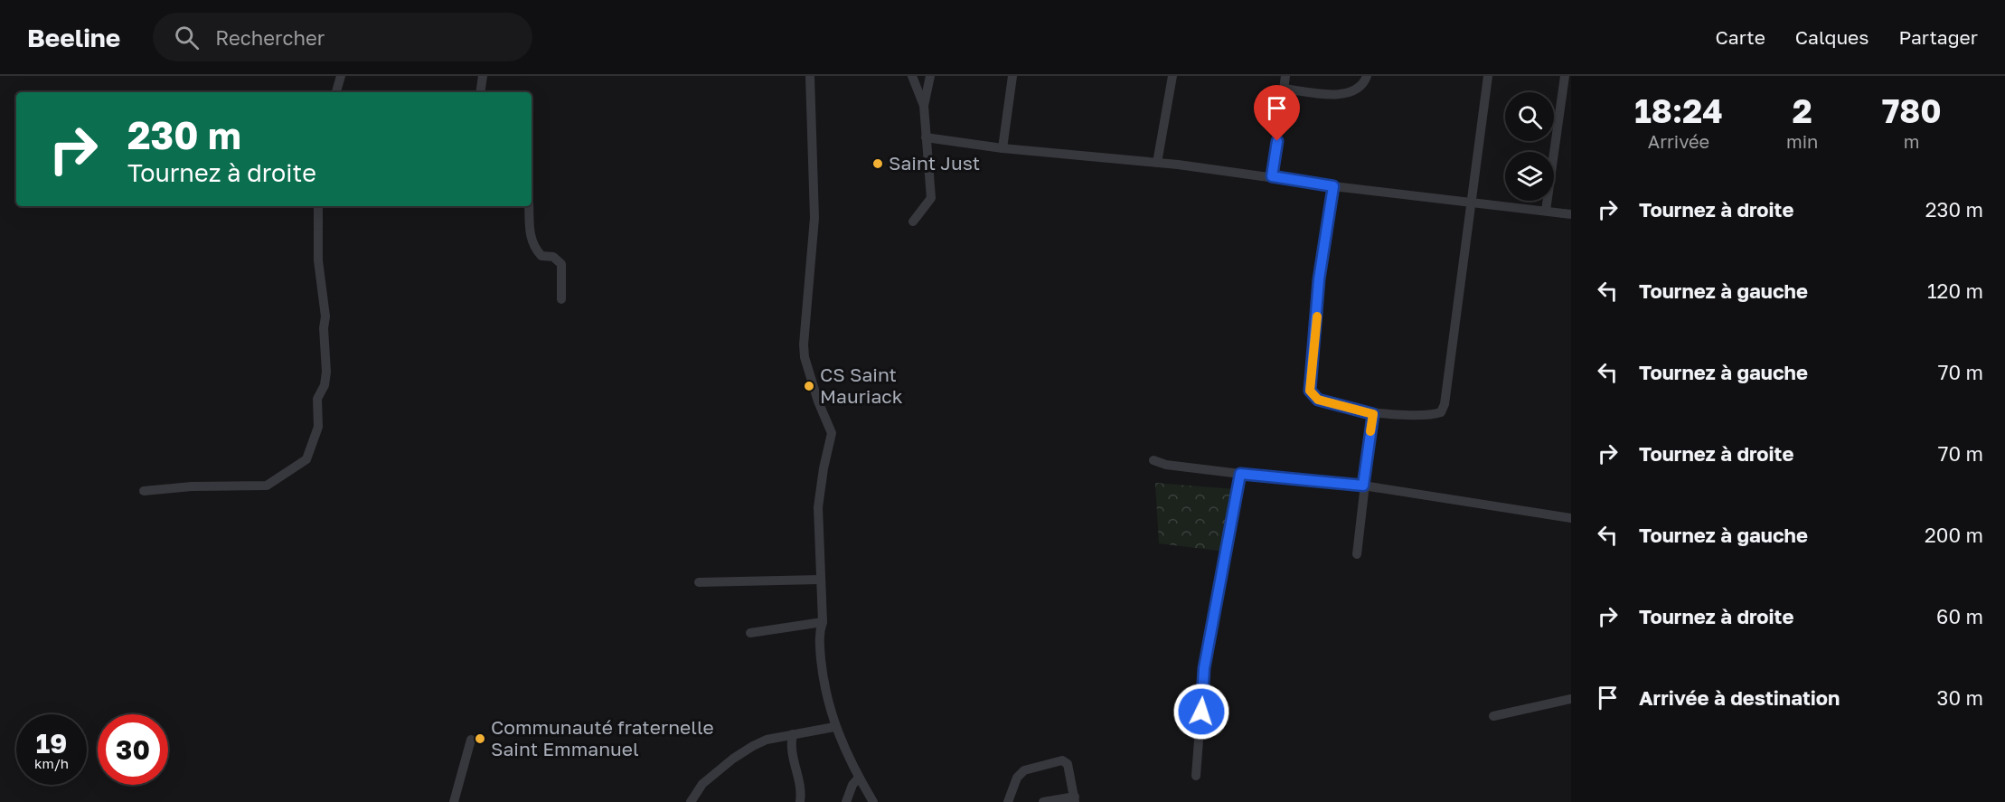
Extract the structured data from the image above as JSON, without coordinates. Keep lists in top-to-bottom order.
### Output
{
  "places": ["Saint Just", "CS Saint Mauriack", "Communauté fraternelle Saint Emmanuel"],
  "page": {
    "header": "Beeline",
    "search": "Rechercher",
    "nav": ["Carte", "Calques", "Partager"],
    "eta": [
      "18:24",
      "Arrivée",
      "2",
      "min",
      "780",
      "m"
    ],
    "turn": ["230 m", "Tournez à droite"],
    "list": [
      {
        "name": "Tournez à droite",
        "value": "230 m"
      },
      {
        "name": "Tournez à gauche",
        "value": "120 m"
      },
      {
        "name": "Tournez à gauche",
        "value": "70 m"
      },
      {
        "name": "Tournez à droite",
        "value": "70 m"
      },
      {
        "name": "Tournez à gauche",
        "value": "200 m"
      },
      {
        "name": "Tournez à droite",
        "value": "60 m"
      },
      {
        "name": "Arrivée à destination",
        "value": "30 m"
      }
    ],
    "speed": "19 km/h",
    "limit": "30"
  }
}
